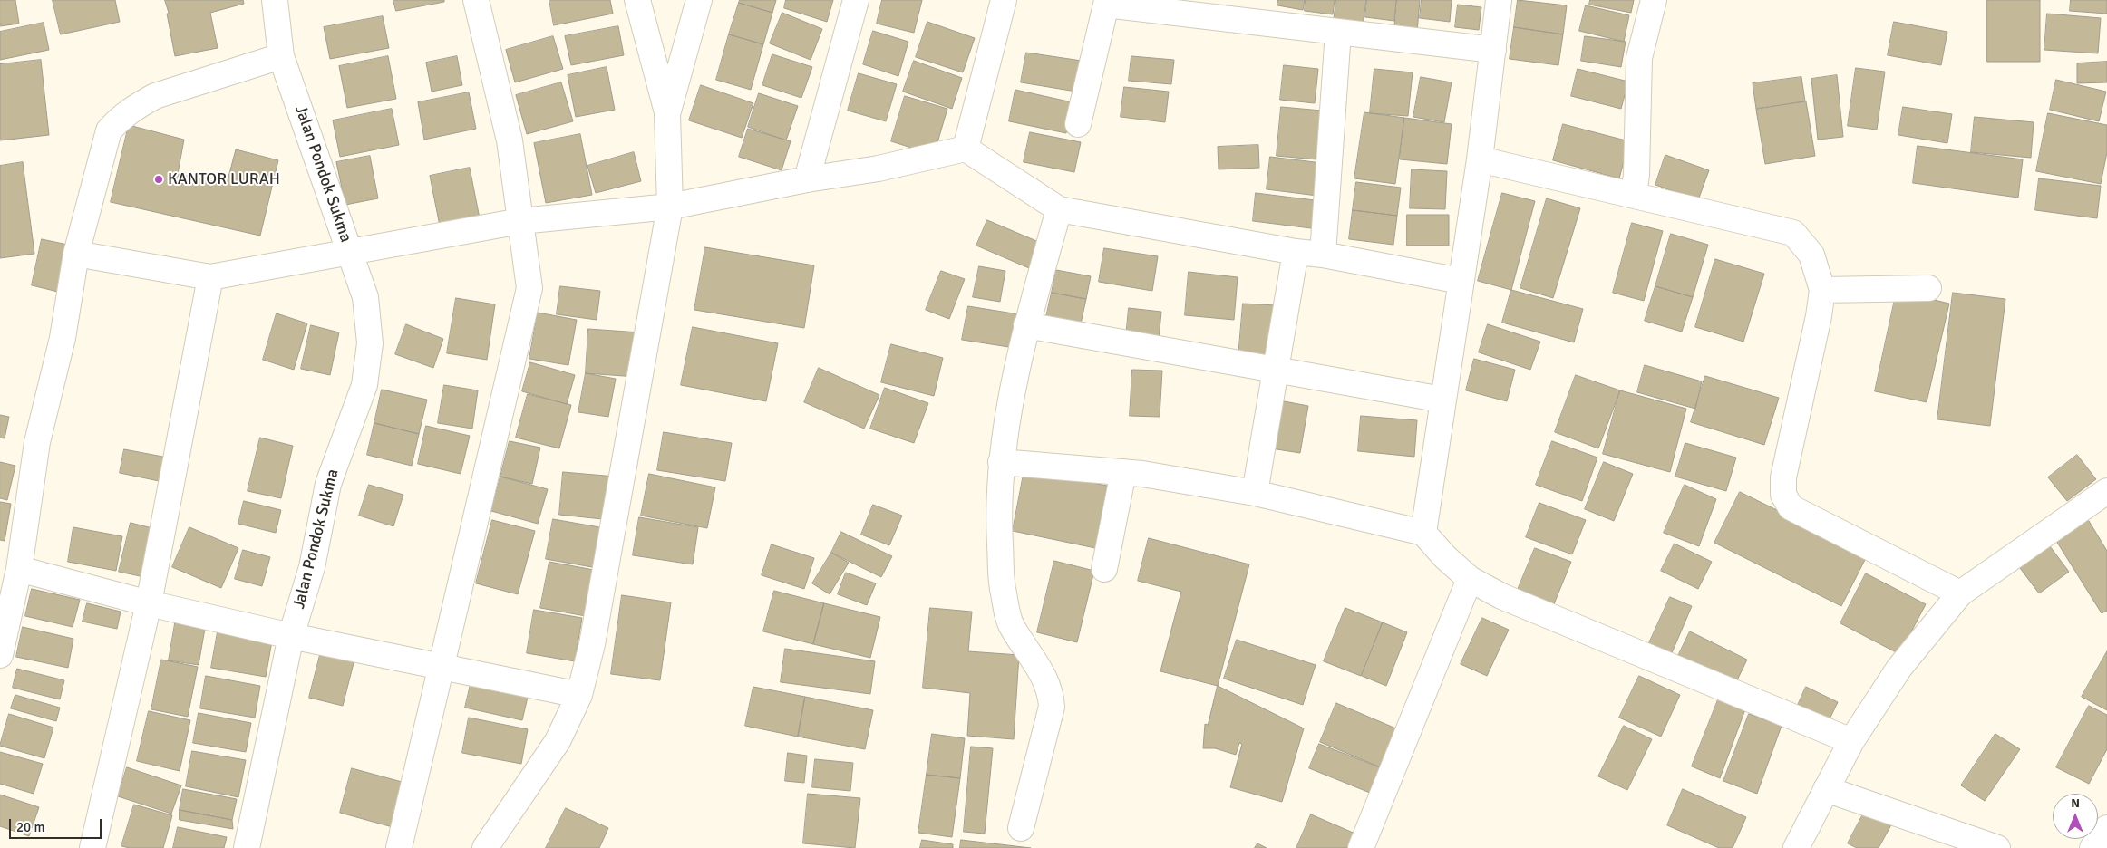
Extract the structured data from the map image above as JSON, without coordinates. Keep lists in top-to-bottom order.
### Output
{
  "streets": {
    "street": ["Jalan Pondok Sukma"]
  },
  "places": ["KANTOR LURAH"],
  "scale_bar": "20 m",
  "north": "top"
}
